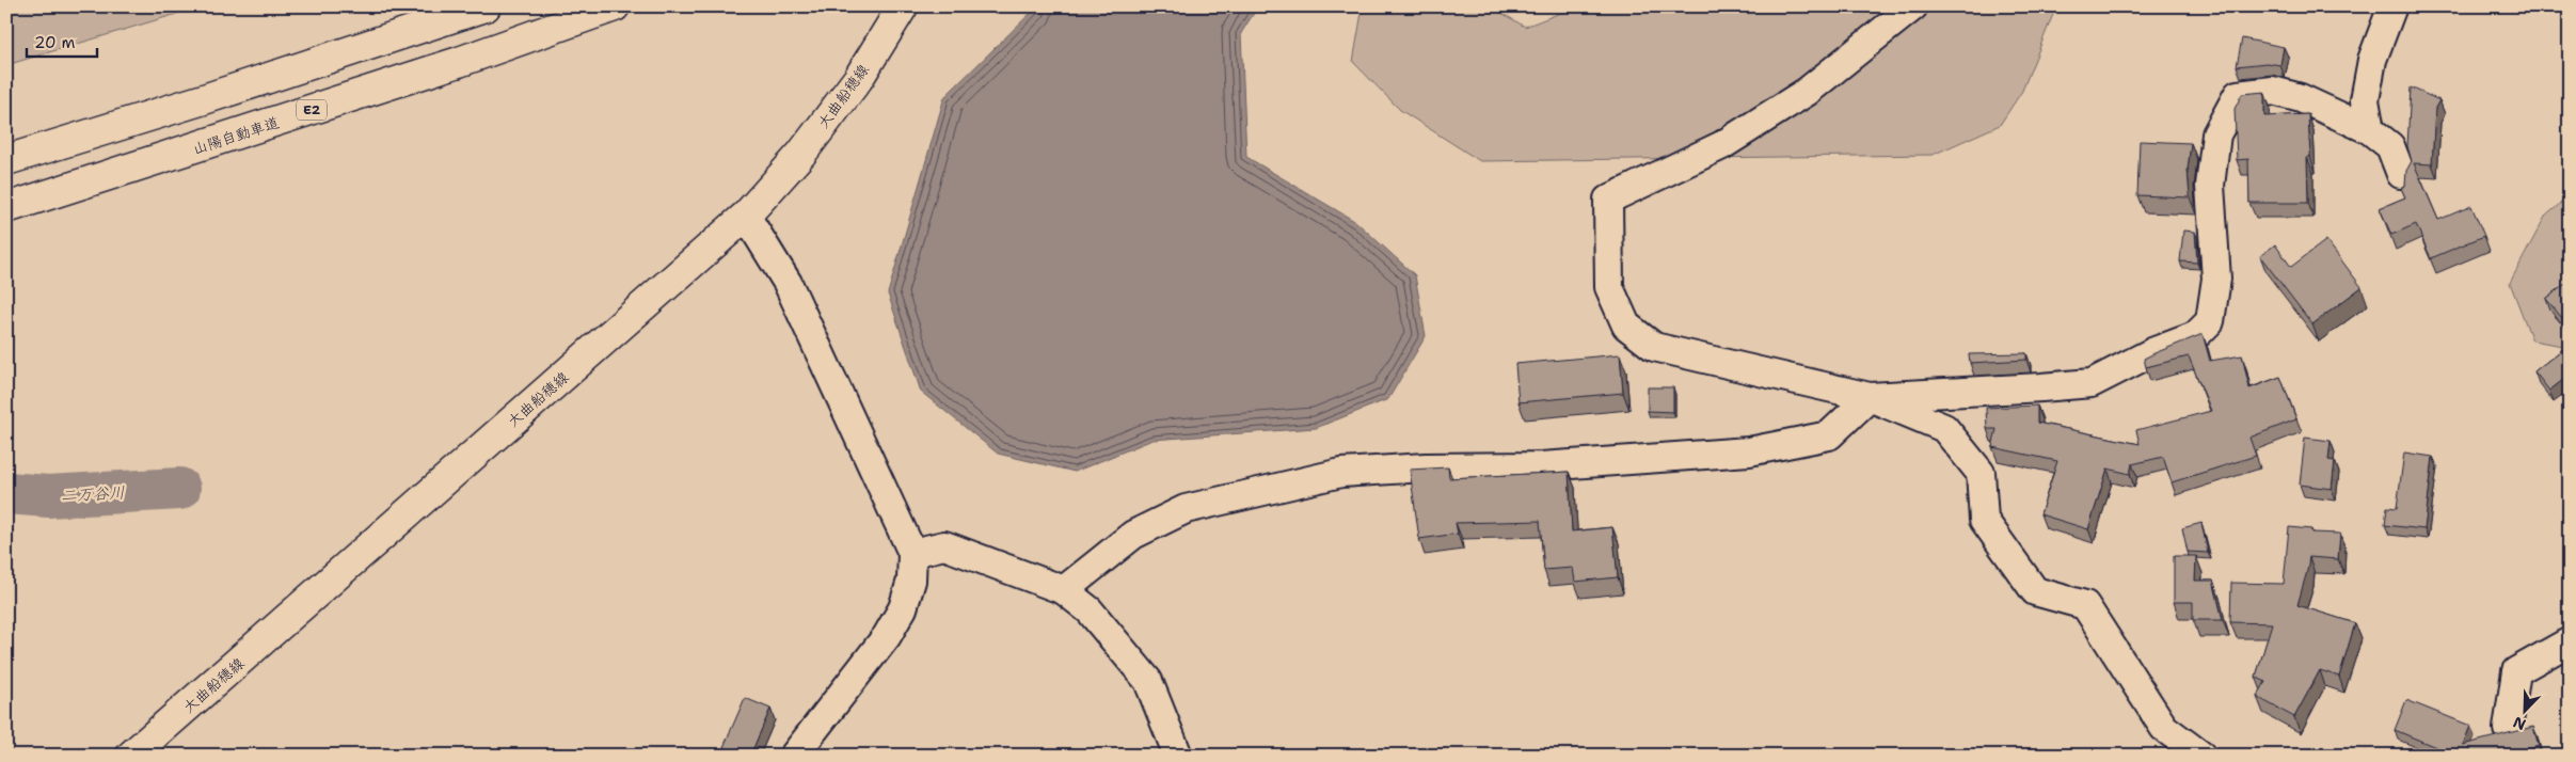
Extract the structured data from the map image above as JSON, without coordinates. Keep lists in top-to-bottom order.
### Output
{
  "streets": {
    "main road": ["大曲船穂線", "E2", "山陽自動車道"]
  },
  "water": ["二万谷川"],
  "scale_bar": "20 m",
  "north": "bottom left"
}
